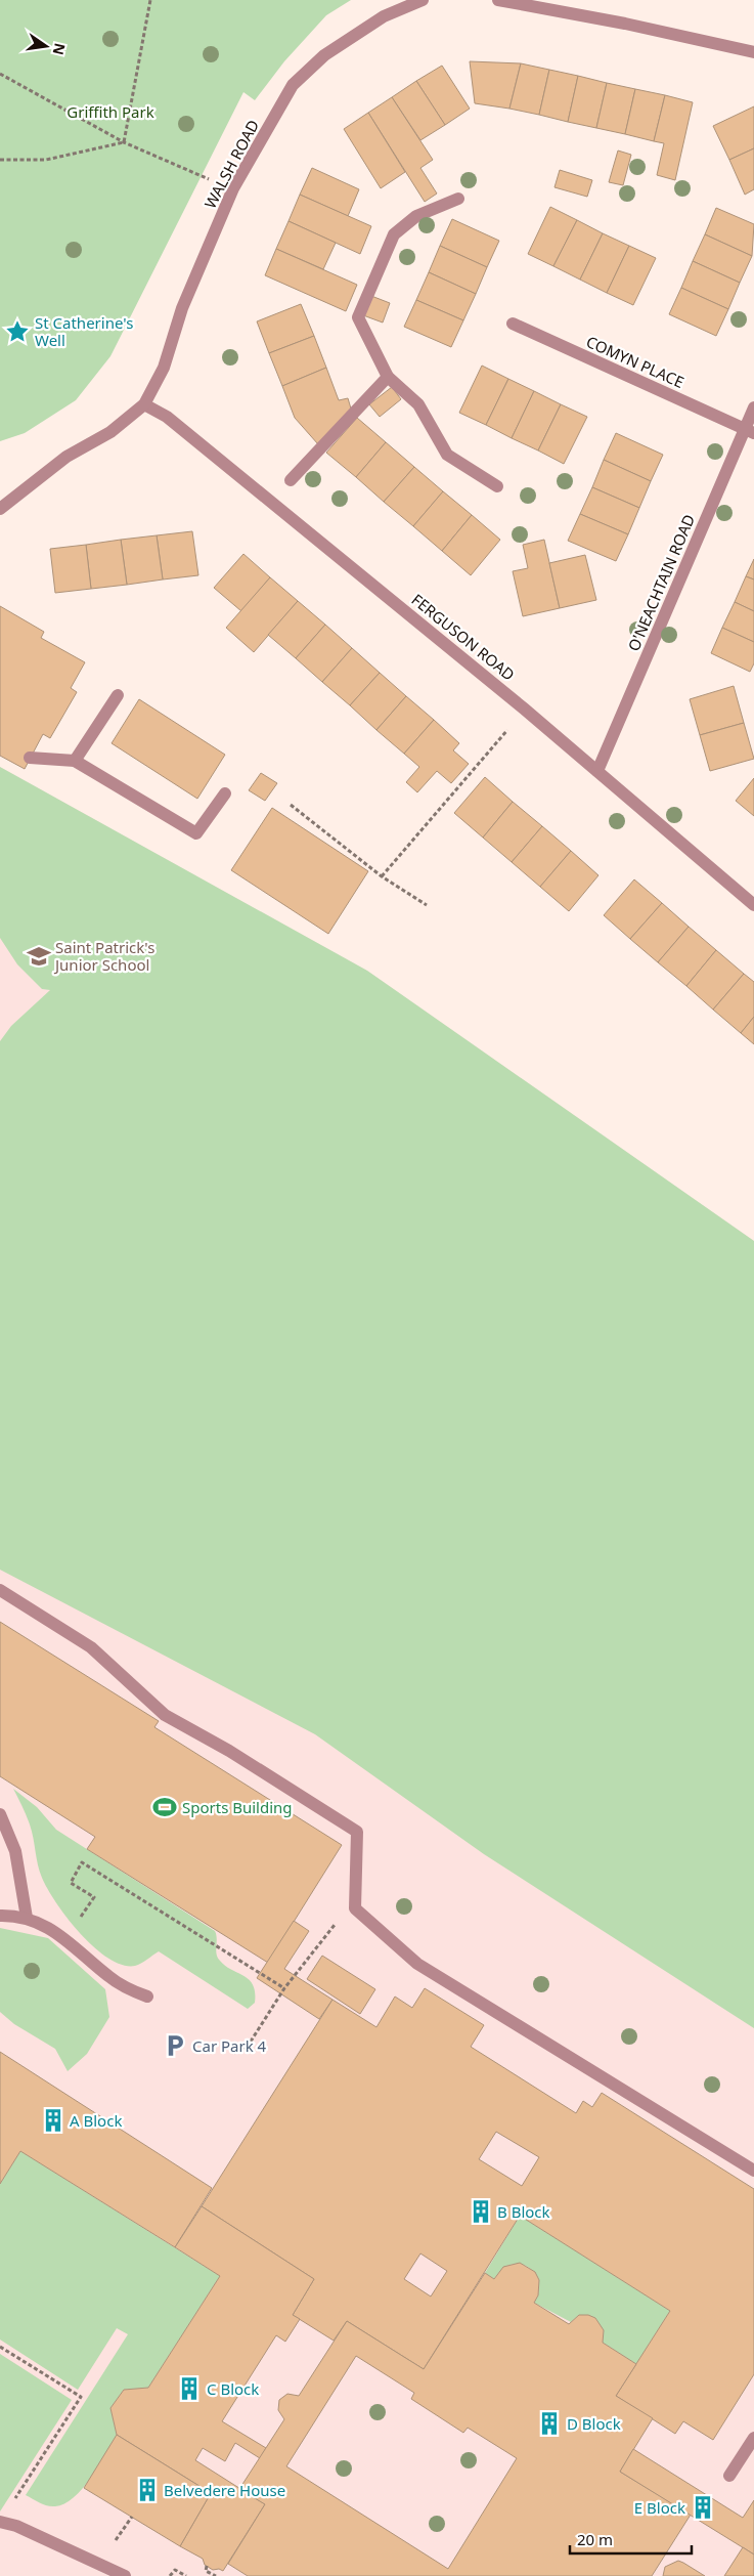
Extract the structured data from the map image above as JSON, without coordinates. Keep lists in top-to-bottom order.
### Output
{
  "streets": {
    "street": [
      "WALSH ROAD",
      "COMYN PLACE",
      "O'NEACHTAIN ROAD",
      "FERGUSON ROAD"
    ]
  },
  "crossings": [
    ["WALSH ROAD", "FERGUSON ROAD"],
    ["COMYN PLACE", "O'NEACHTAIN ROAD"],
    ["O'NEACHTAIN ROAD", "FERGUSON ROAD"]
  ],
  "parks": ["Griffith Park"],
  "places": {
    "place": ["St Catherine's Well"],
    "school or university": ["Saint Patrick's Junior School"],
    "sports": ["Sports Building"],
    "parking": ["Car Park 4"],
    "building": [
      "A Block",
      "B Block",
      "C Block",
      "D Block",
      "Belvedere House",
      "E Block"
    ]
  },
  "scale_bar": "20 m",
  "north": "right"
}
